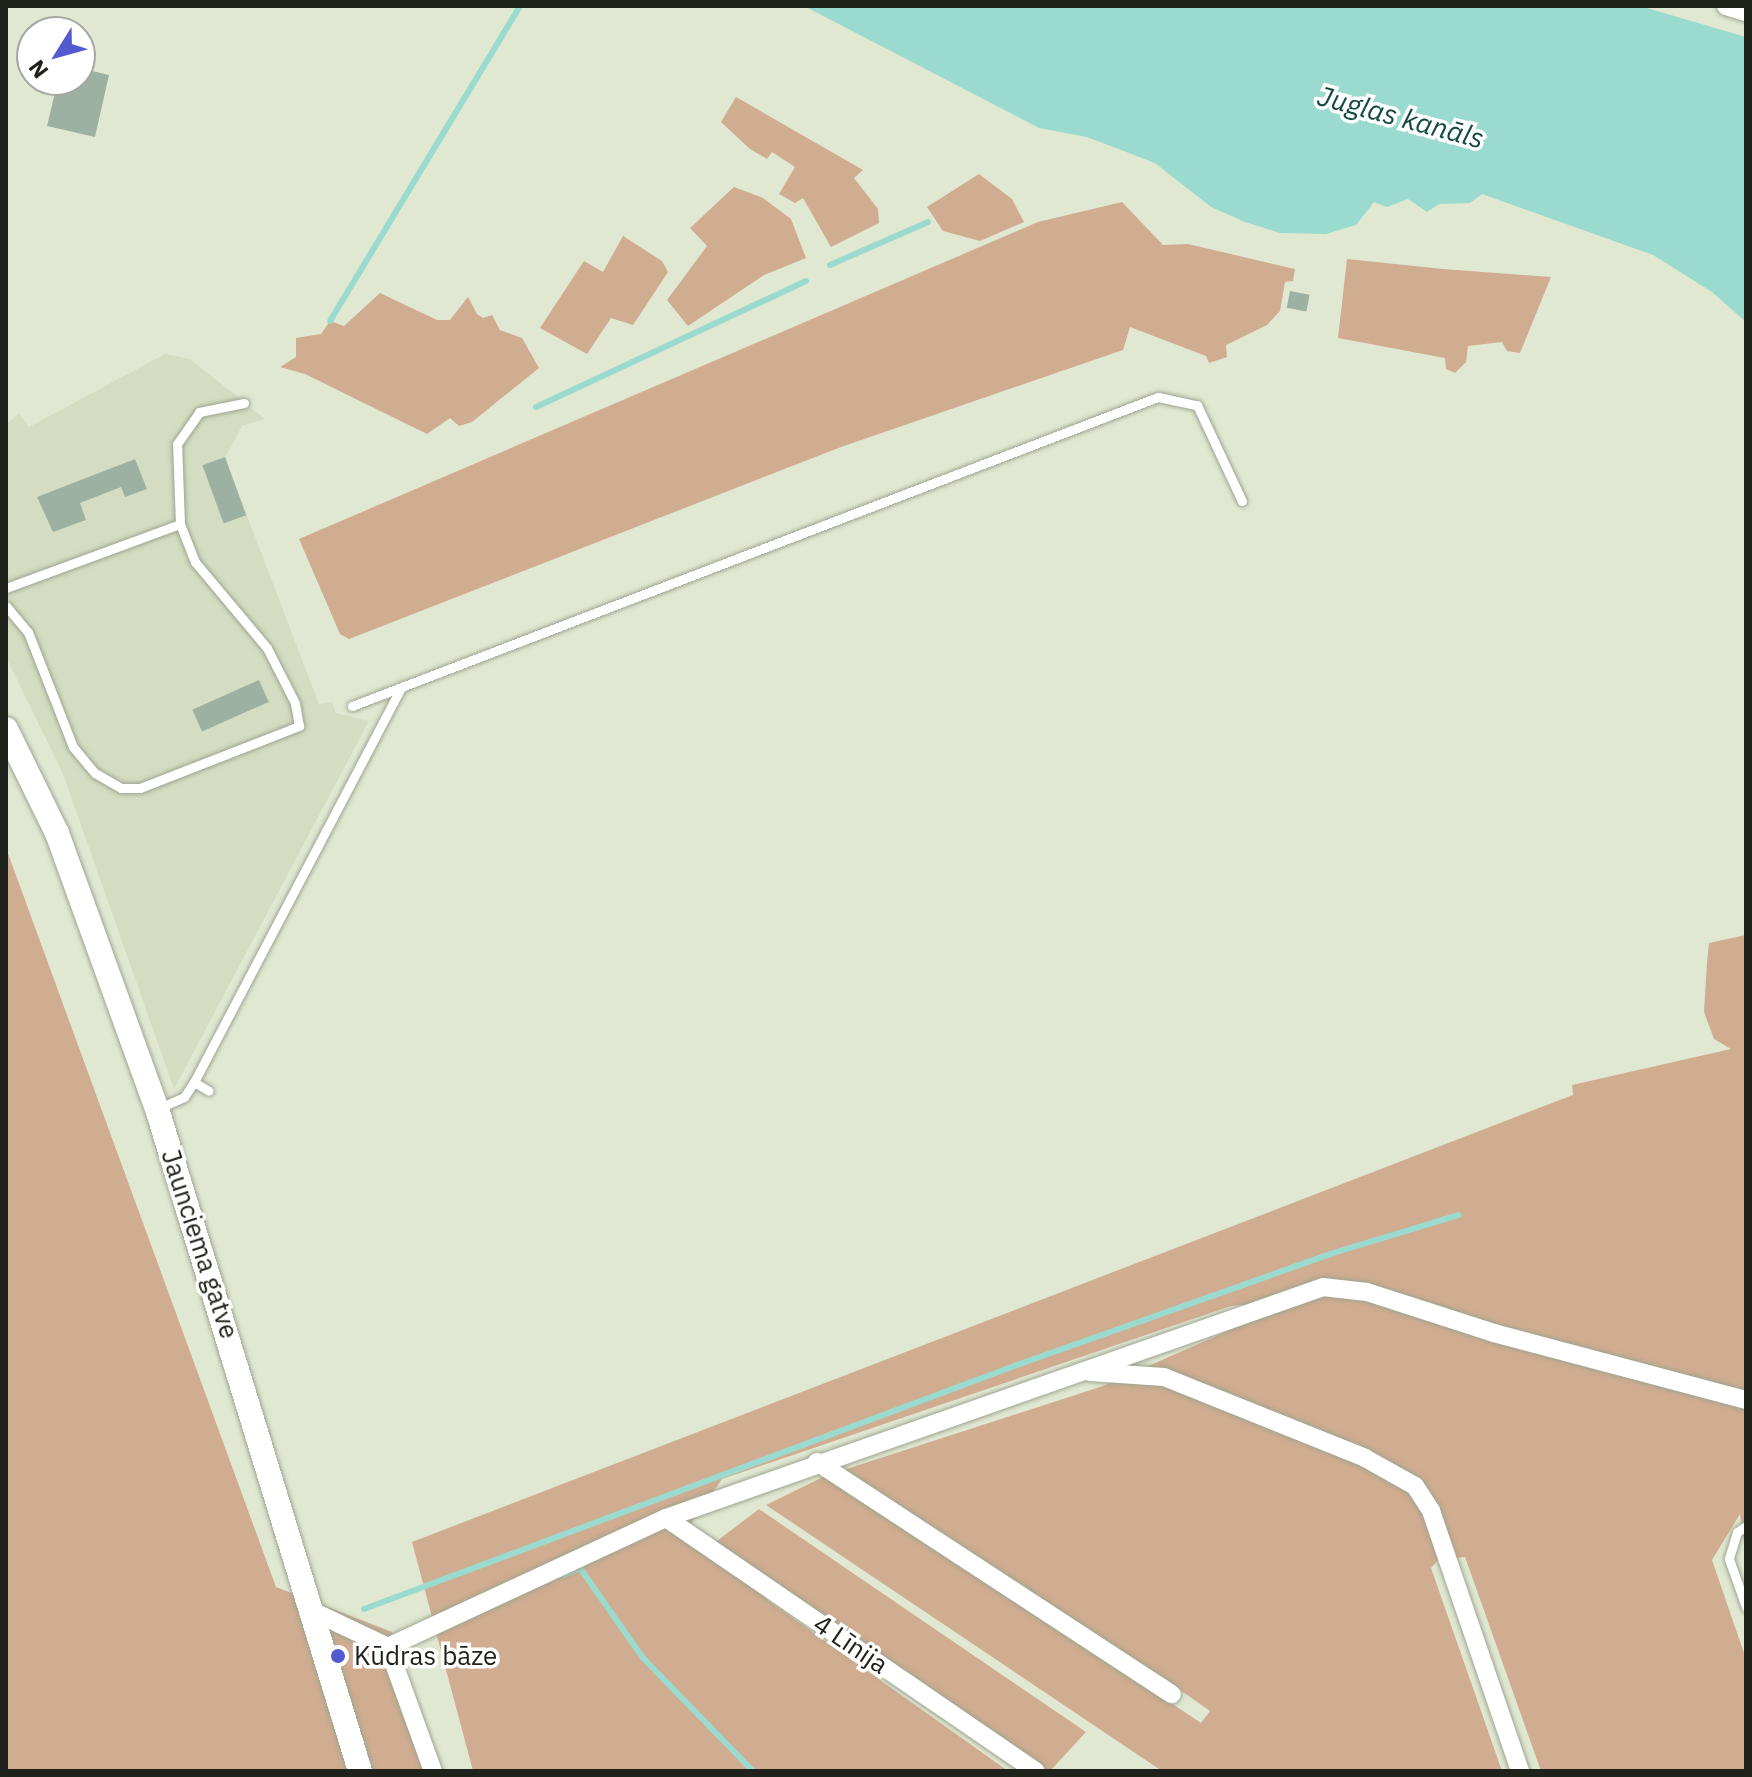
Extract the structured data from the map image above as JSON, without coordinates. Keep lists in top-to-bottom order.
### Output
{
  "streets": {
    "main road": ["Jaunciema gatve"],
    "street": ["4 Līnija"]
  },
  "water": ["Juglas kanāls"],
  "places": ["Kūdras bāze"],
  "north": "bottom left"
}
